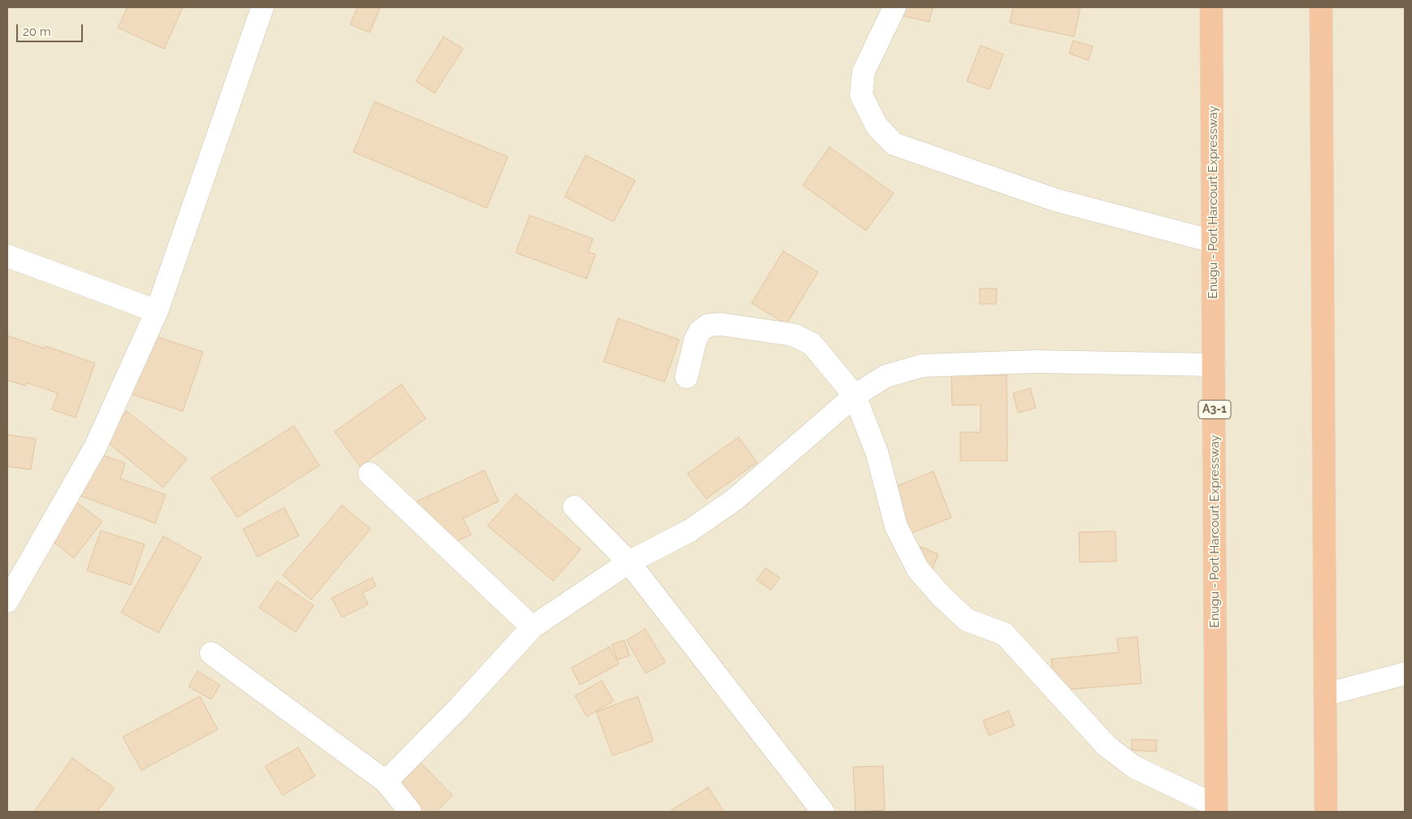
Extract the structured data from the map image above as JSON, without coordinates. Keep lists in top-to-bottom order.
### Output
{
  "streets": {
    "highway": ["Enugu - Port Harcourt Expressway", "A3-1"]
  },
  "scale_bar": "20 m"
}
